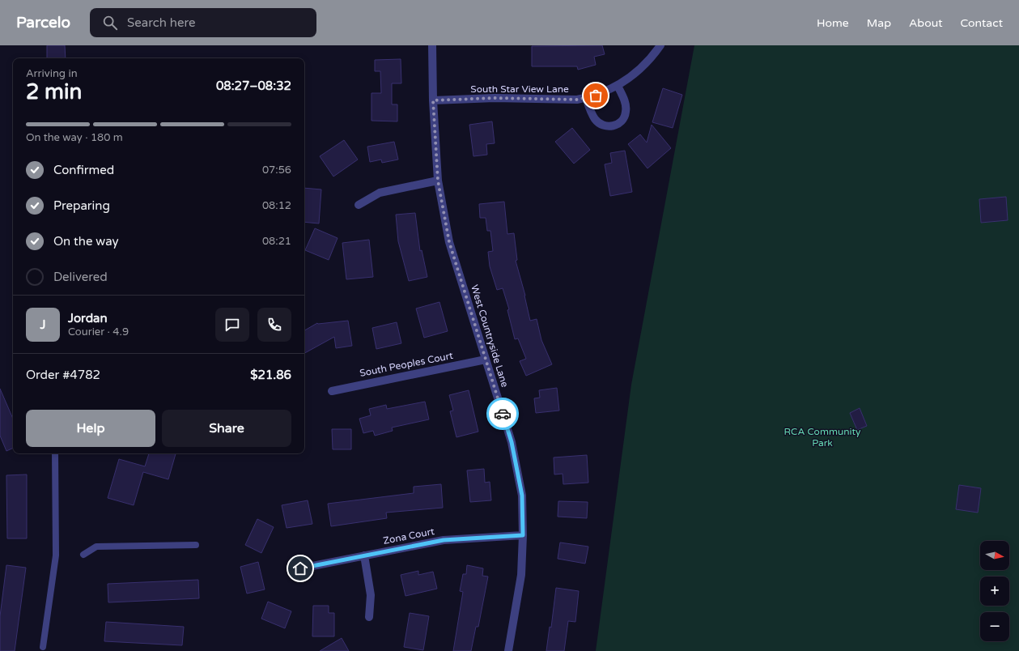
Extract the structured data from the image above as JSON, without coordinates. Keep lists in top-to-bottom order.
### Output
{
  "streets": {
    "street": [
      "South Star View Lane",
      "West Countryside Lane",
      "South Peoples Court",
      "Zona Court"
    ]
  },
  "crossings": [
    ["South Star View Lane", "West Countryside Lane"],
    ["West Countryside Lane", "South Peoples Court"],
    ["West Countryside Lane", "Zona Court"]
  ],
  "parks": ["RCA Community Park"],
  "north": "right",
  "page": {
    "header": "Parcelo",
    "search": "Search here",
    "nav": [
      "Home",
      "Map",
      "About",
      "Contact"
    ],
    "heading": ["2 min", "Arriving in", "08:27–08:32"],
    "panel": [
      "Jordan",
      "Courier · 4.9",
      "Order #4782",
      "$21.86"
    ],
    "bar": "On the way · 180 m",
    "list": [
      ["Confirmed", "07:56"],
      ["Preparing", "08:12"],
      ["On the way", "08:21"],
      "Delivered"
    ],
    "round": "J",
    "buttons": ["Help", "Share"],
    "map_buttons": ["+", "−"]
  }
}
